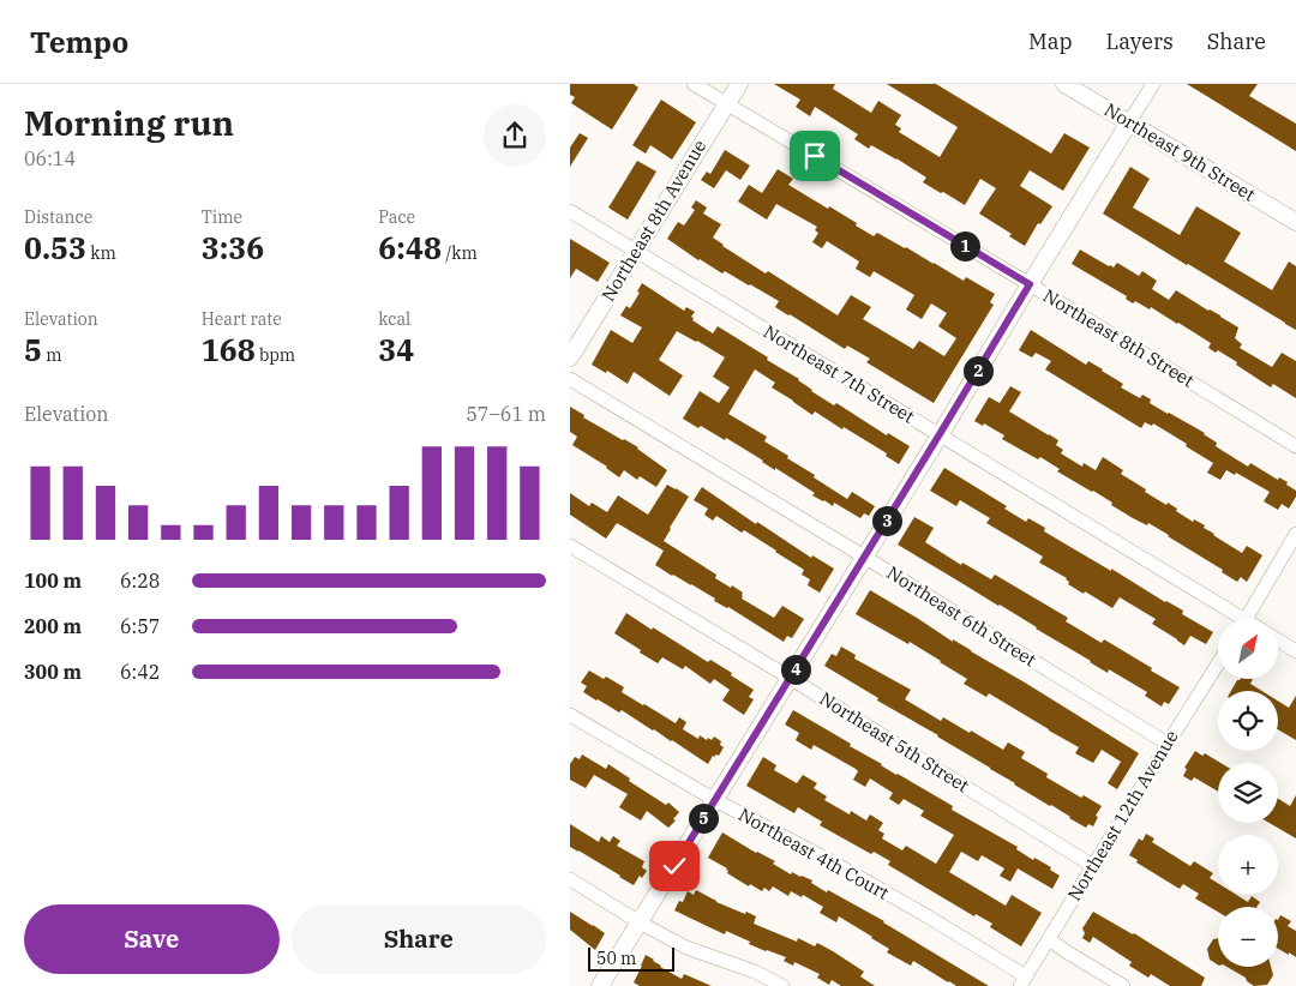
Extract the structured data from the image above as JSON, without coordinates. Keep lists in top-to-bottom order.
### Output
{
  "streets": {
    "street": [
      "Northeast 9th Street",
      "Northeast 8th Avenue",
      "Northeast 8th Street",
      "Northeast 7th Street",
      "Northeast 6th Street",
      "Northeast 5th Street",
      "Northeast 12th Avenue",
      "Northeast 4th Court"
    ]
  },
  "crossings": [
    ["Northeast 8th Avenue", "Northeast 8th Street"],
    ["Northeast 8th Avenue", "Northeast 7th Street"],
    ["Northeast 6th Street", "Northeast 12th Avenue"],
    ["Northeast 5th Street", "Northeast 12th Avenue"],
    ["Northeast 12th Avenue", "Northeast 4th Court"]
  ],
  "scale_bar": "50 m",
  "north": "top right",
  "page": {
    "header": "Tempo",
    "nav": ["Map", "Layers", "Share"],
    "heading": ["Morning run", "06:14"],
    "stats": [
      ["Distance", "0.53 km"],
      ["Time", "3:36"],
      ["Pace", "6:48 /km"],
      ["Elevation", "5 m"],
      ["Heart rate", "168 bpm"],
      ["kcal", "34"]
    ],
    "pins": [
      "1",
      "2",
      "3",
      "4",
      "5"
    ],
    "chart": ["Elevation", "57–61 m"],
    "list": [
      {
        "name": "100 m",
        "note": "6:28"
      },
      {
        "name": "200 m",
        "note": "6:57"
      },
      {
        "name": "300 m",
        "note": "6:42"
      }
    ],
    "map_buttons": ["+", "−"],
    "buttons": ["Save", "Share"],
    "scale": "50 m"
  }
}
